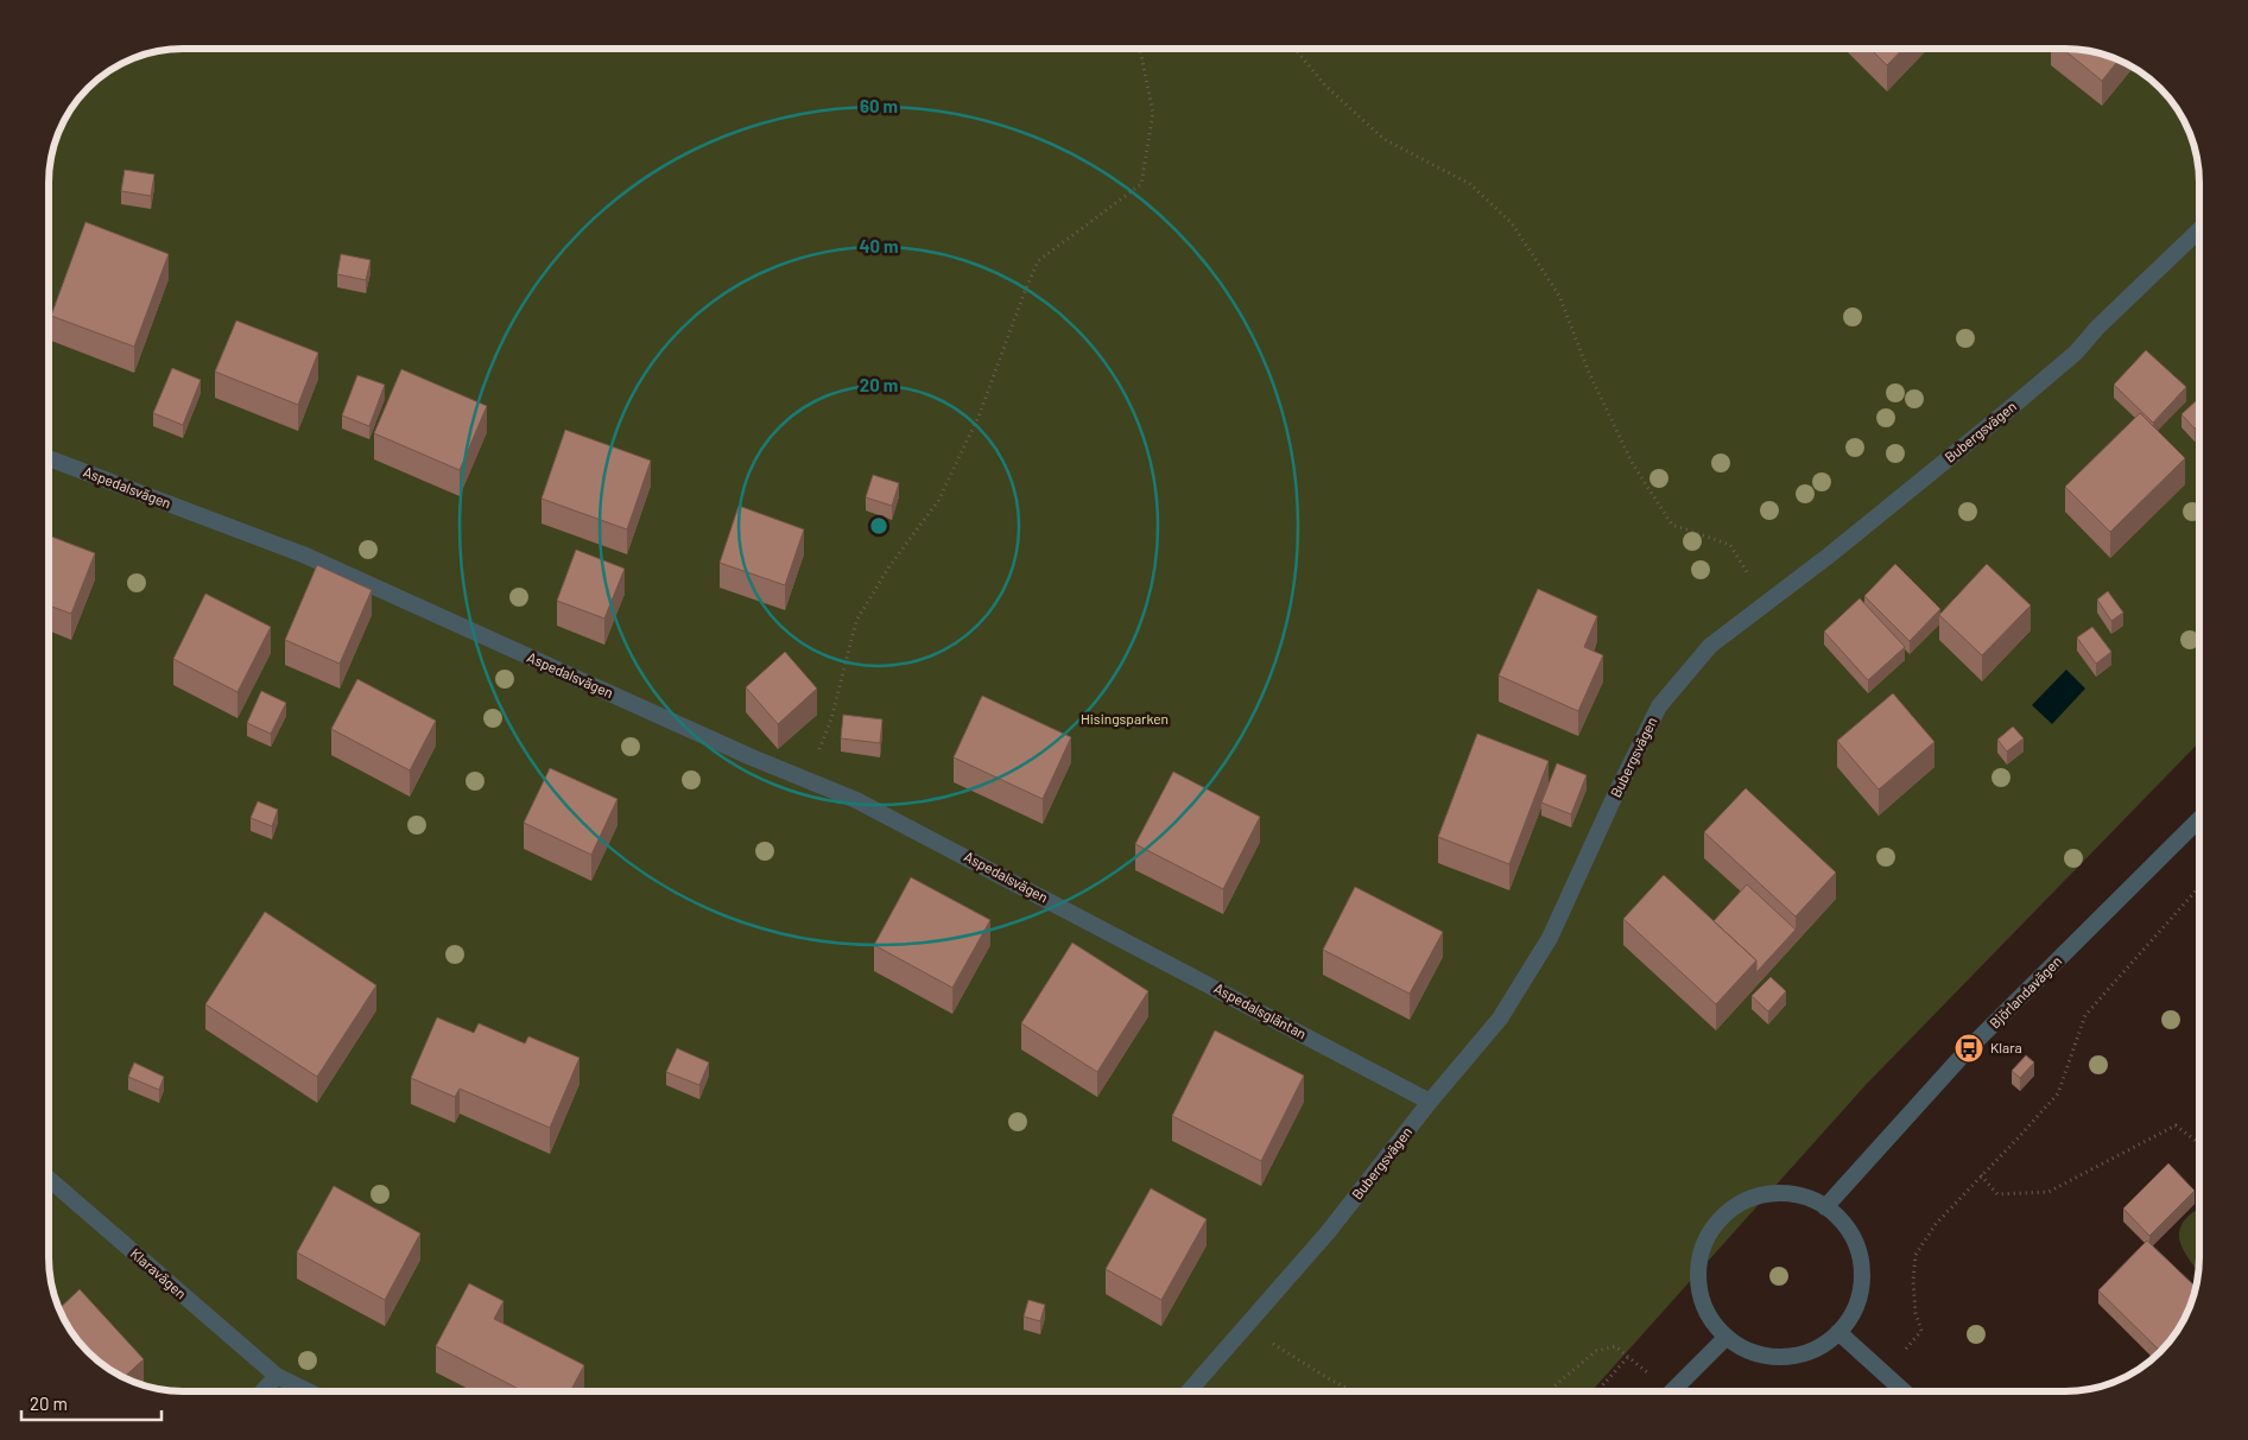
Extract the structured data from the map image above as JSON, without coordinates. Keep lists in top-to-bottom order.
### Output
{
  "streets": {
    "street": [
      "Bubergsvägen",
      "Aspedalsvägen",
      "Björlandavägen",
      "Aspedalsgläntan",
      "Klaravägen"
    ]
  },
  "crossings": [
    ["Bubergsvägen", "Aspedalsgläntan"],
    ["Aspedalsvägen", "Aspedalsgläntan"]
  ],
  "parks": ["Hisingsparken"],
  "places": {
    "bus stop": ["Klara"]
  },
  "scale_bar": "20 m",
  "rings": ["60 m", "40 m", "20 m"]
}
